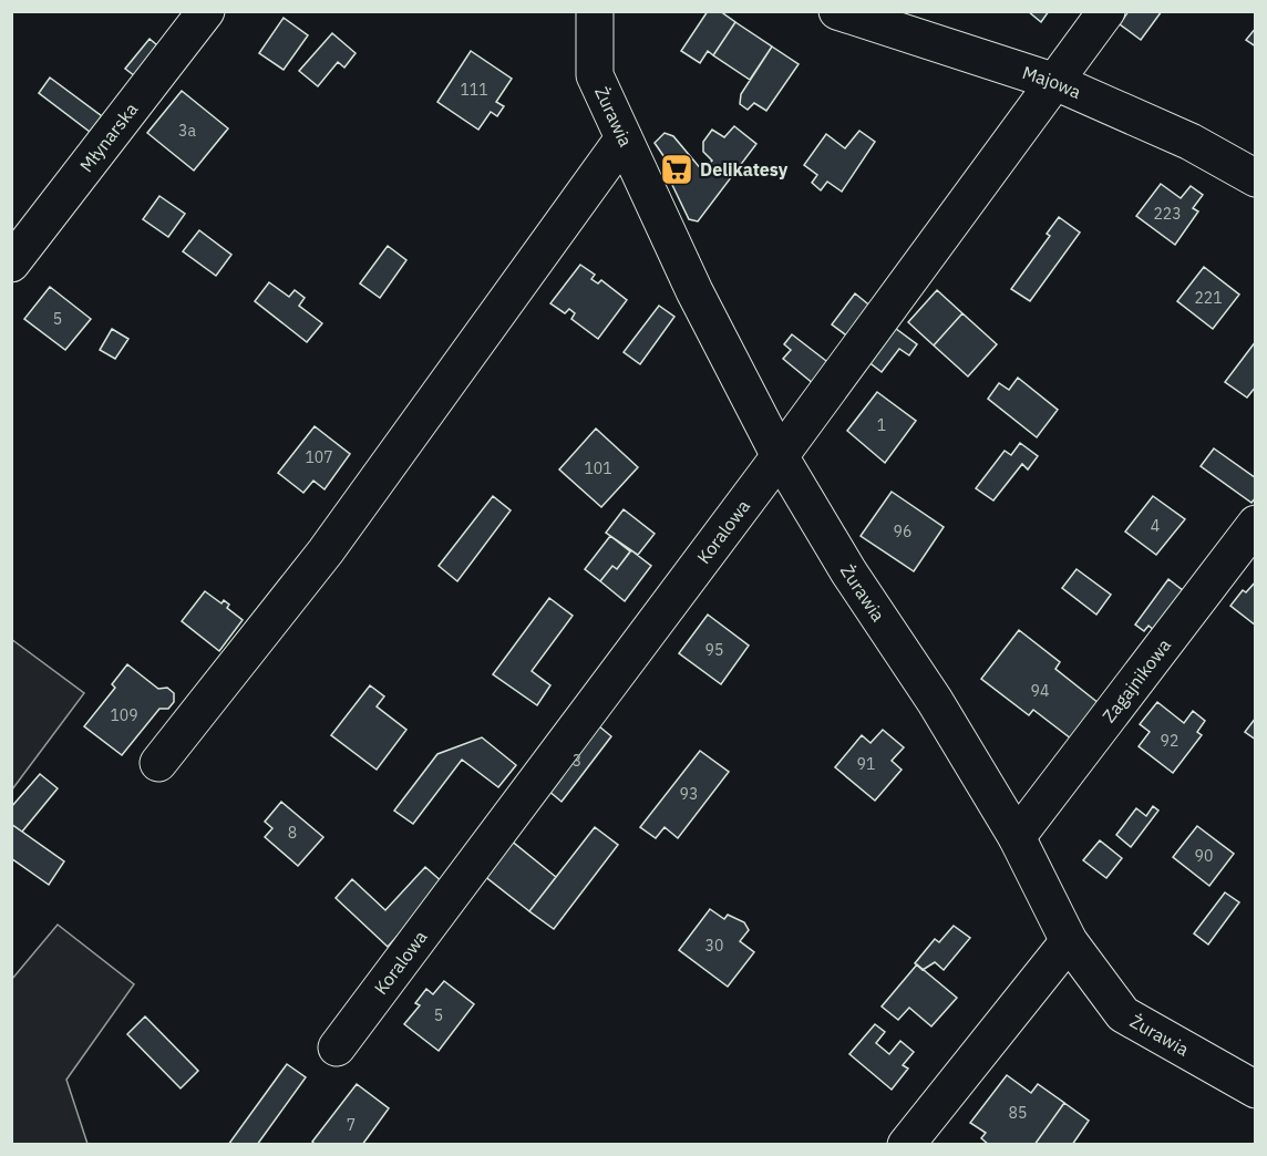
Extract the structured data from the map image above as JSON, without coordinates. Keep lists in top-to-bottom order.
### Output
{
  "streets": {
    "street": [
      "Majowa",
      "Żurawia",
      "Młynarska",
      "Koralowa",
      "Zagajnikowa"
    ]
  },
  "crossings": [
    ["Majowa", "Koralowa"],
    ["Żurawia", "Koralowa"],
    ["Żurawia", "Zagajnikowa"]
  ],
  "places": {
    "supermarket": ["Delikatesy"]
  },
  "house_numbers": [
    "111",
    "3a",
    "223",
    "221",
    "5",
    "1",
    "107",
    "101",
    "4",
    "96",
    "95",
    "94",
    "109",
    "92",
    "3",
    "91",
    "93",
    "8",
    "90",
    "30",
    "5",
    "85",
    "7"
  ]
}
